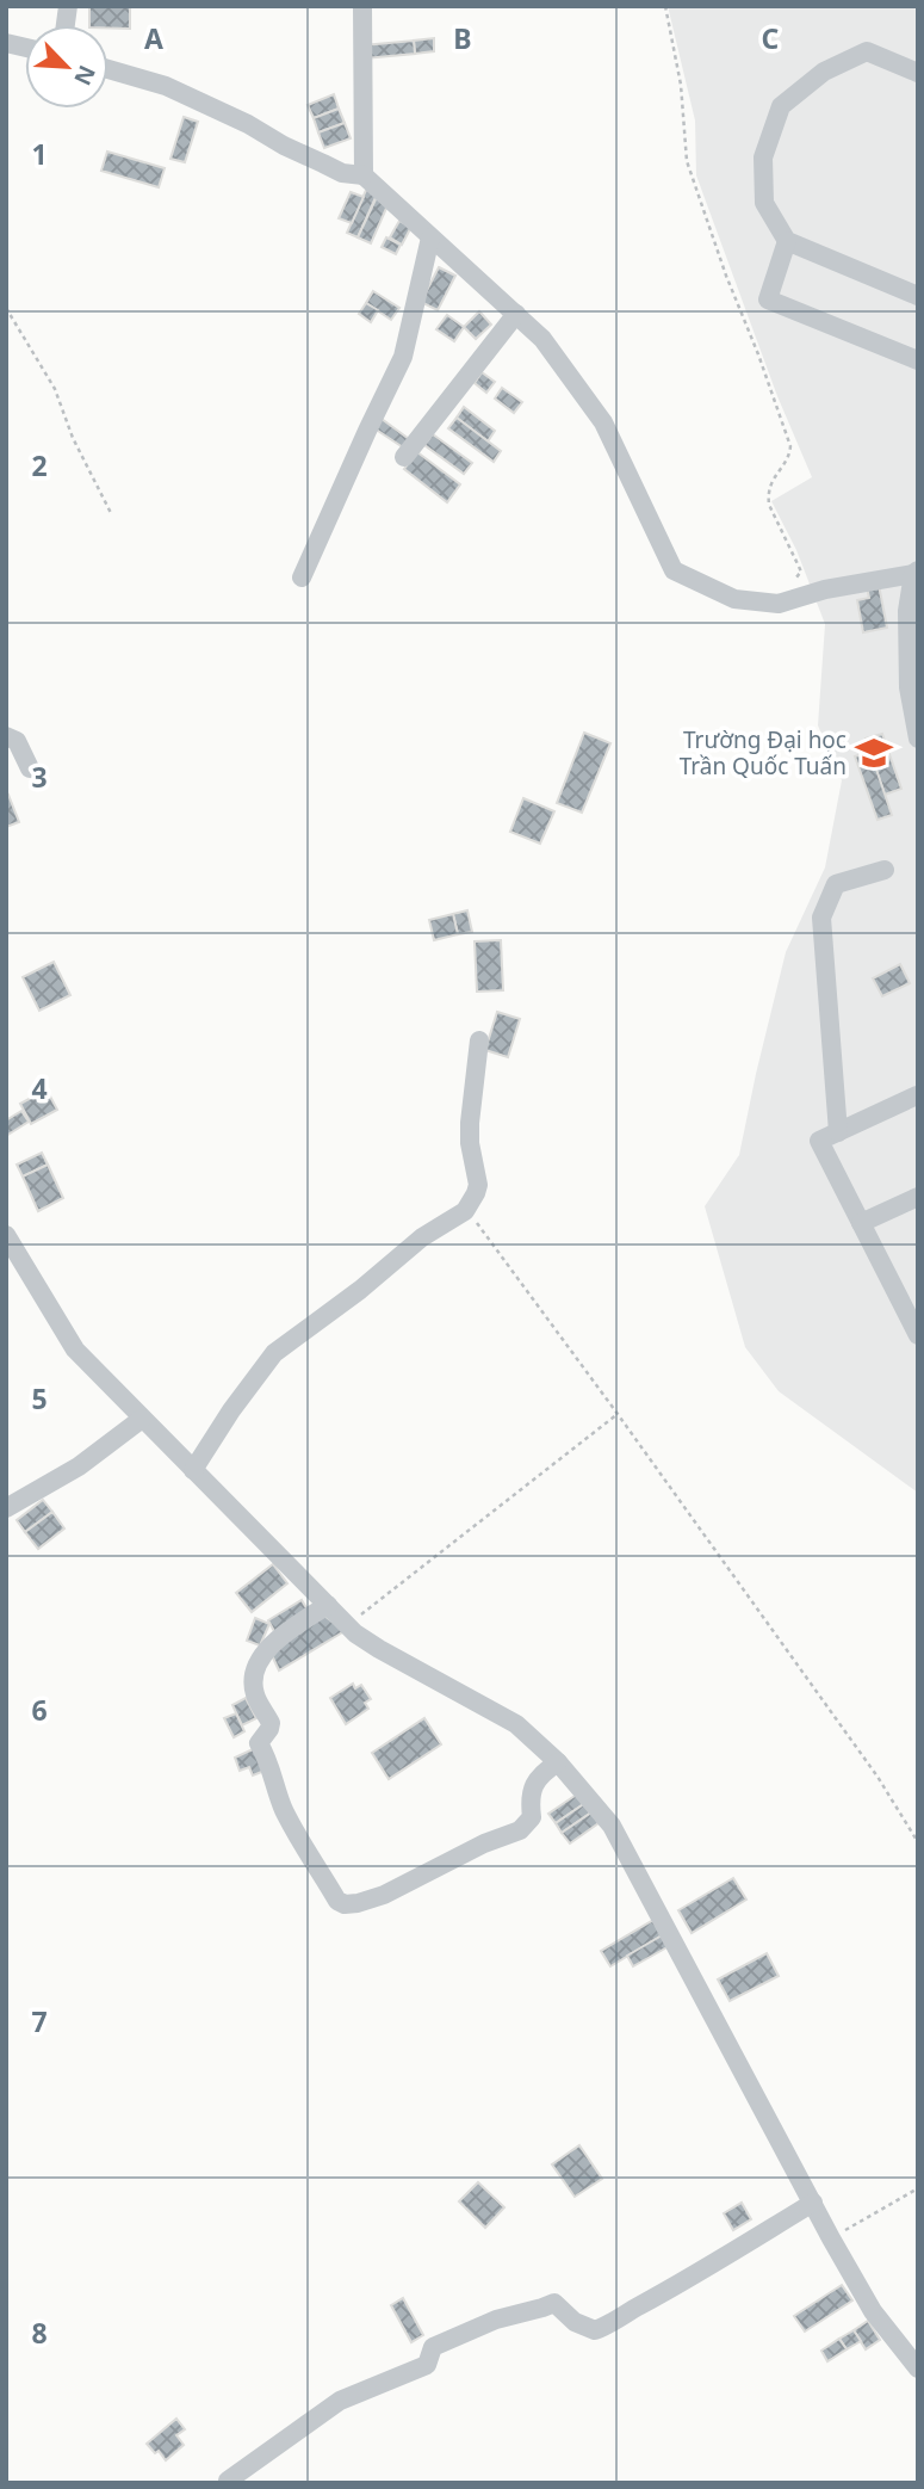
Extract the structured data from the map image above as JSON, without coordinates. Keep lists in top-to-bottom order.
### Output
{
  "places": {
    "school or university": ["Trường Đại học Trần Quốc Tuấn"]
  },
  "north": "bottom right",
  "grid": {
    "columns": ["A", "B", "C"],
    "rows": [
      "1",
      "2",
      "3",
      "4",
      "5",
      "6",
      "7",
      "8"
    ]
  }
}
